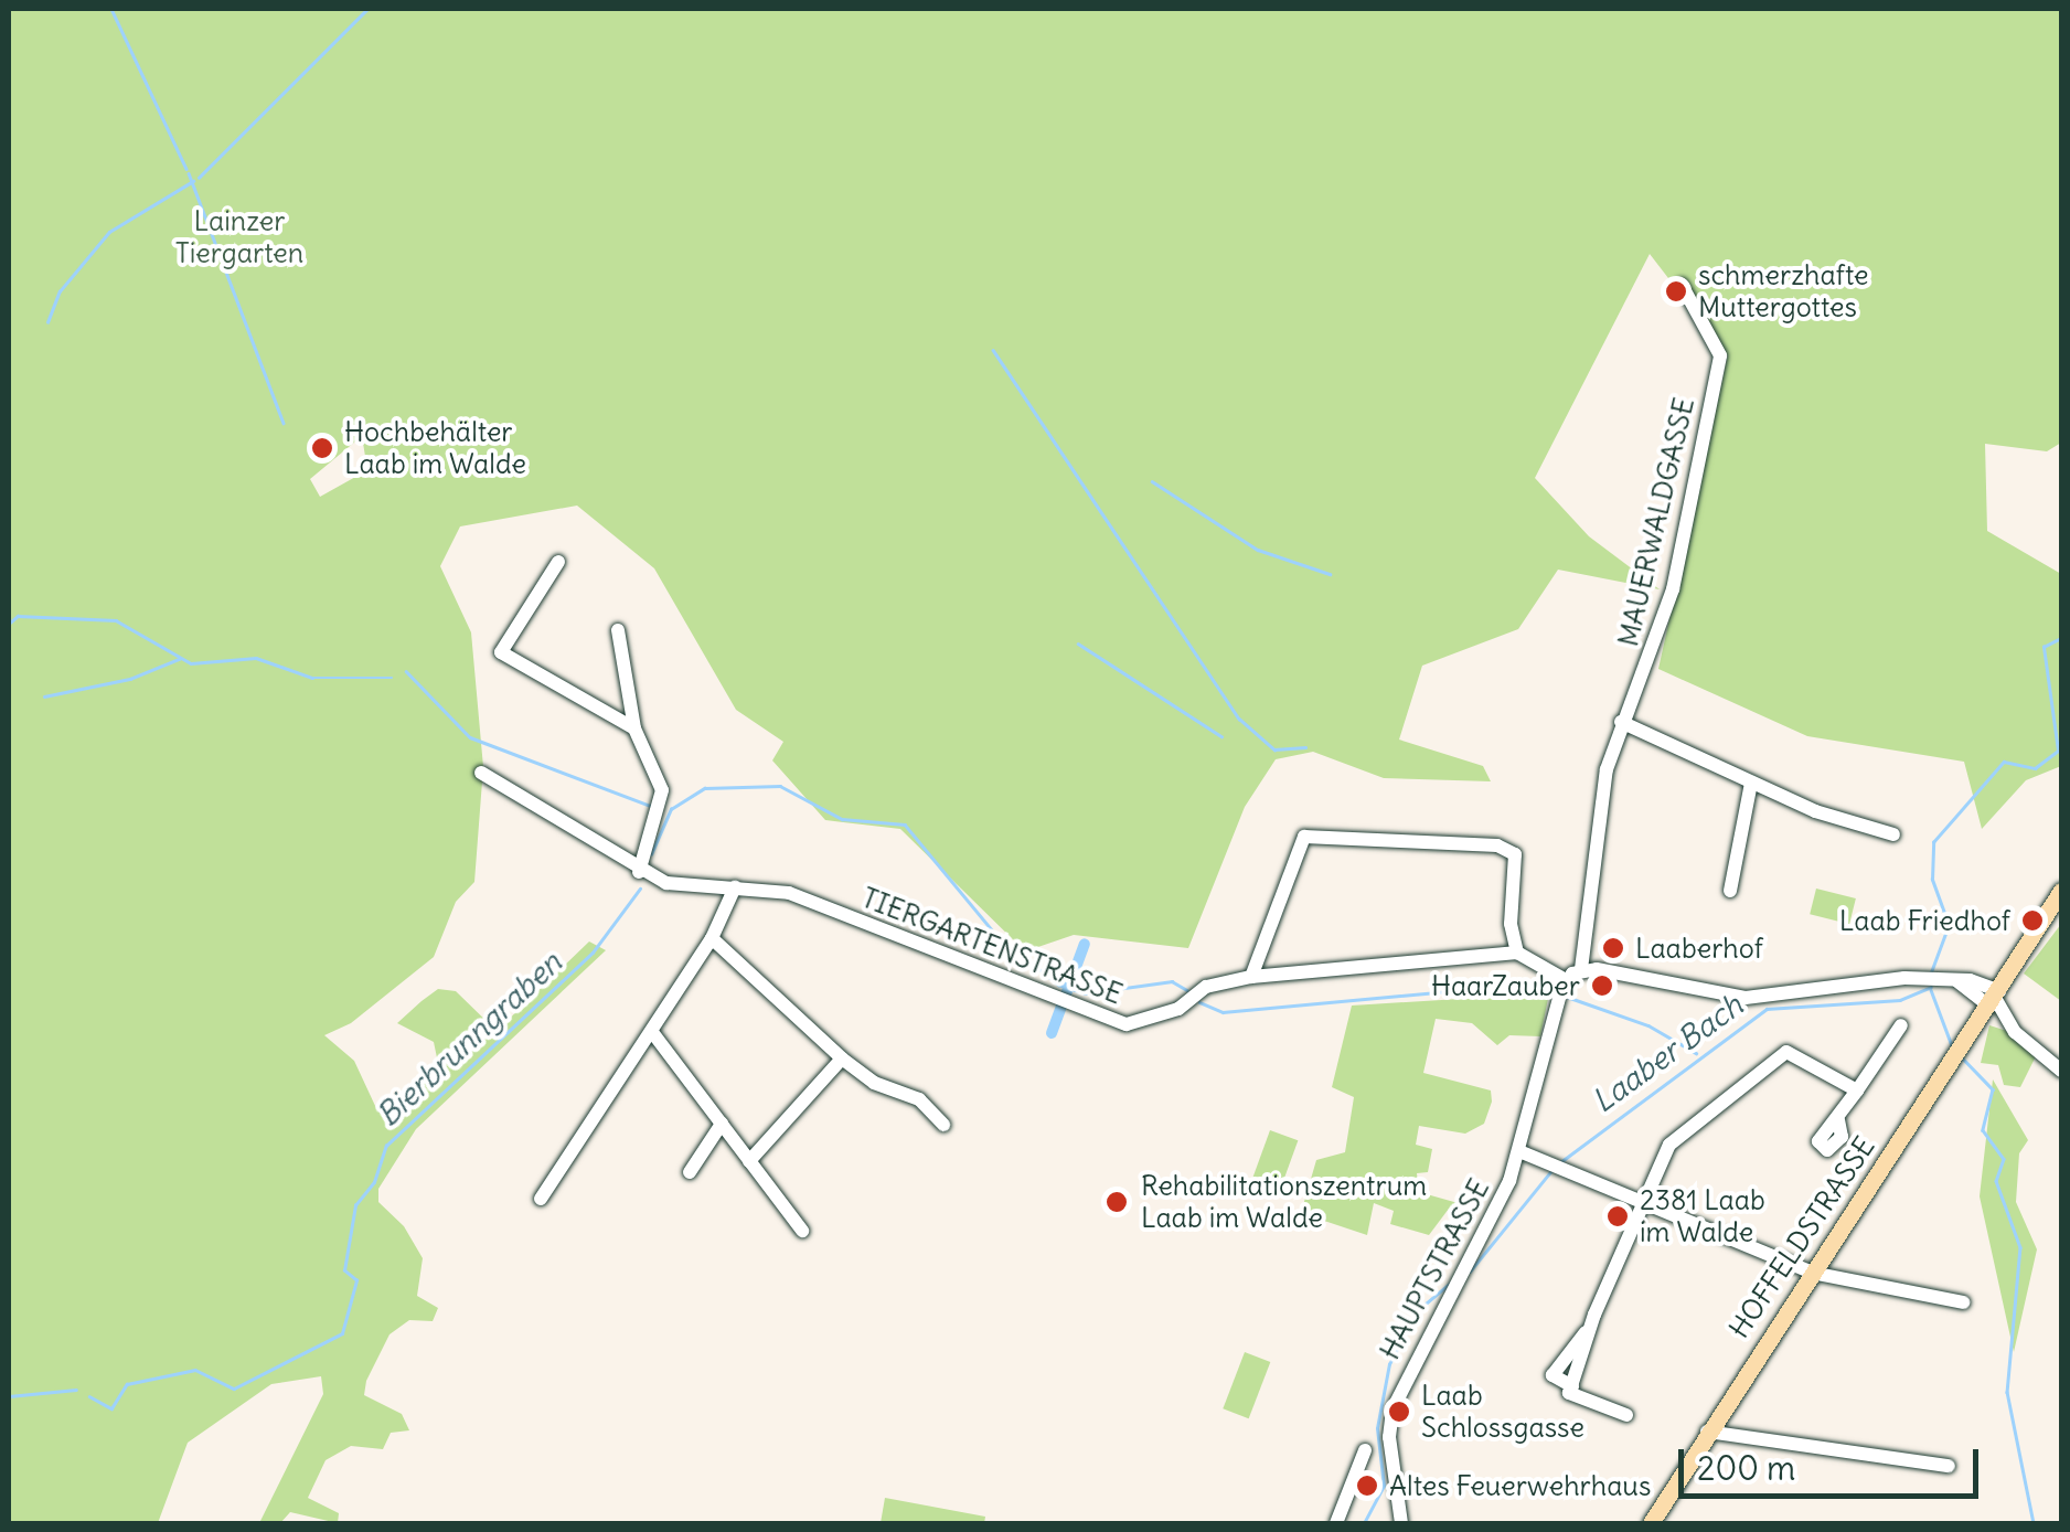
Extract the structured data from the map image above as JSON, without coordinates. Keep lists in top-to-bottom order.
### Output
{
  "streets": {
    "main road": ["HOFFELDSTRASSE"],
    "street": ["MAUERWALDGASSE", "TIERGARTENSTRASSE", "HAUPTSTRASSE"]
  },
  "water": ["Bierbrunngraben", "Laaber Bach"],
  "parks": ["Lainzer Tiergarten"],
  "places": [
    "schmerzhafte Muttergottes",
    "Hochbehälter Laab im Walde",
    "Laab Friedhof",
    "Laaberhof",
    "HaarZauber",
    "Rehabilitationszentrum Laab im Walde",
    "2381 Laab im Walde",
    "Laab Schlossgasse",
    "Altes Feuerwehrhaus"
  ],
  "scale_bar": "200 m"
}
